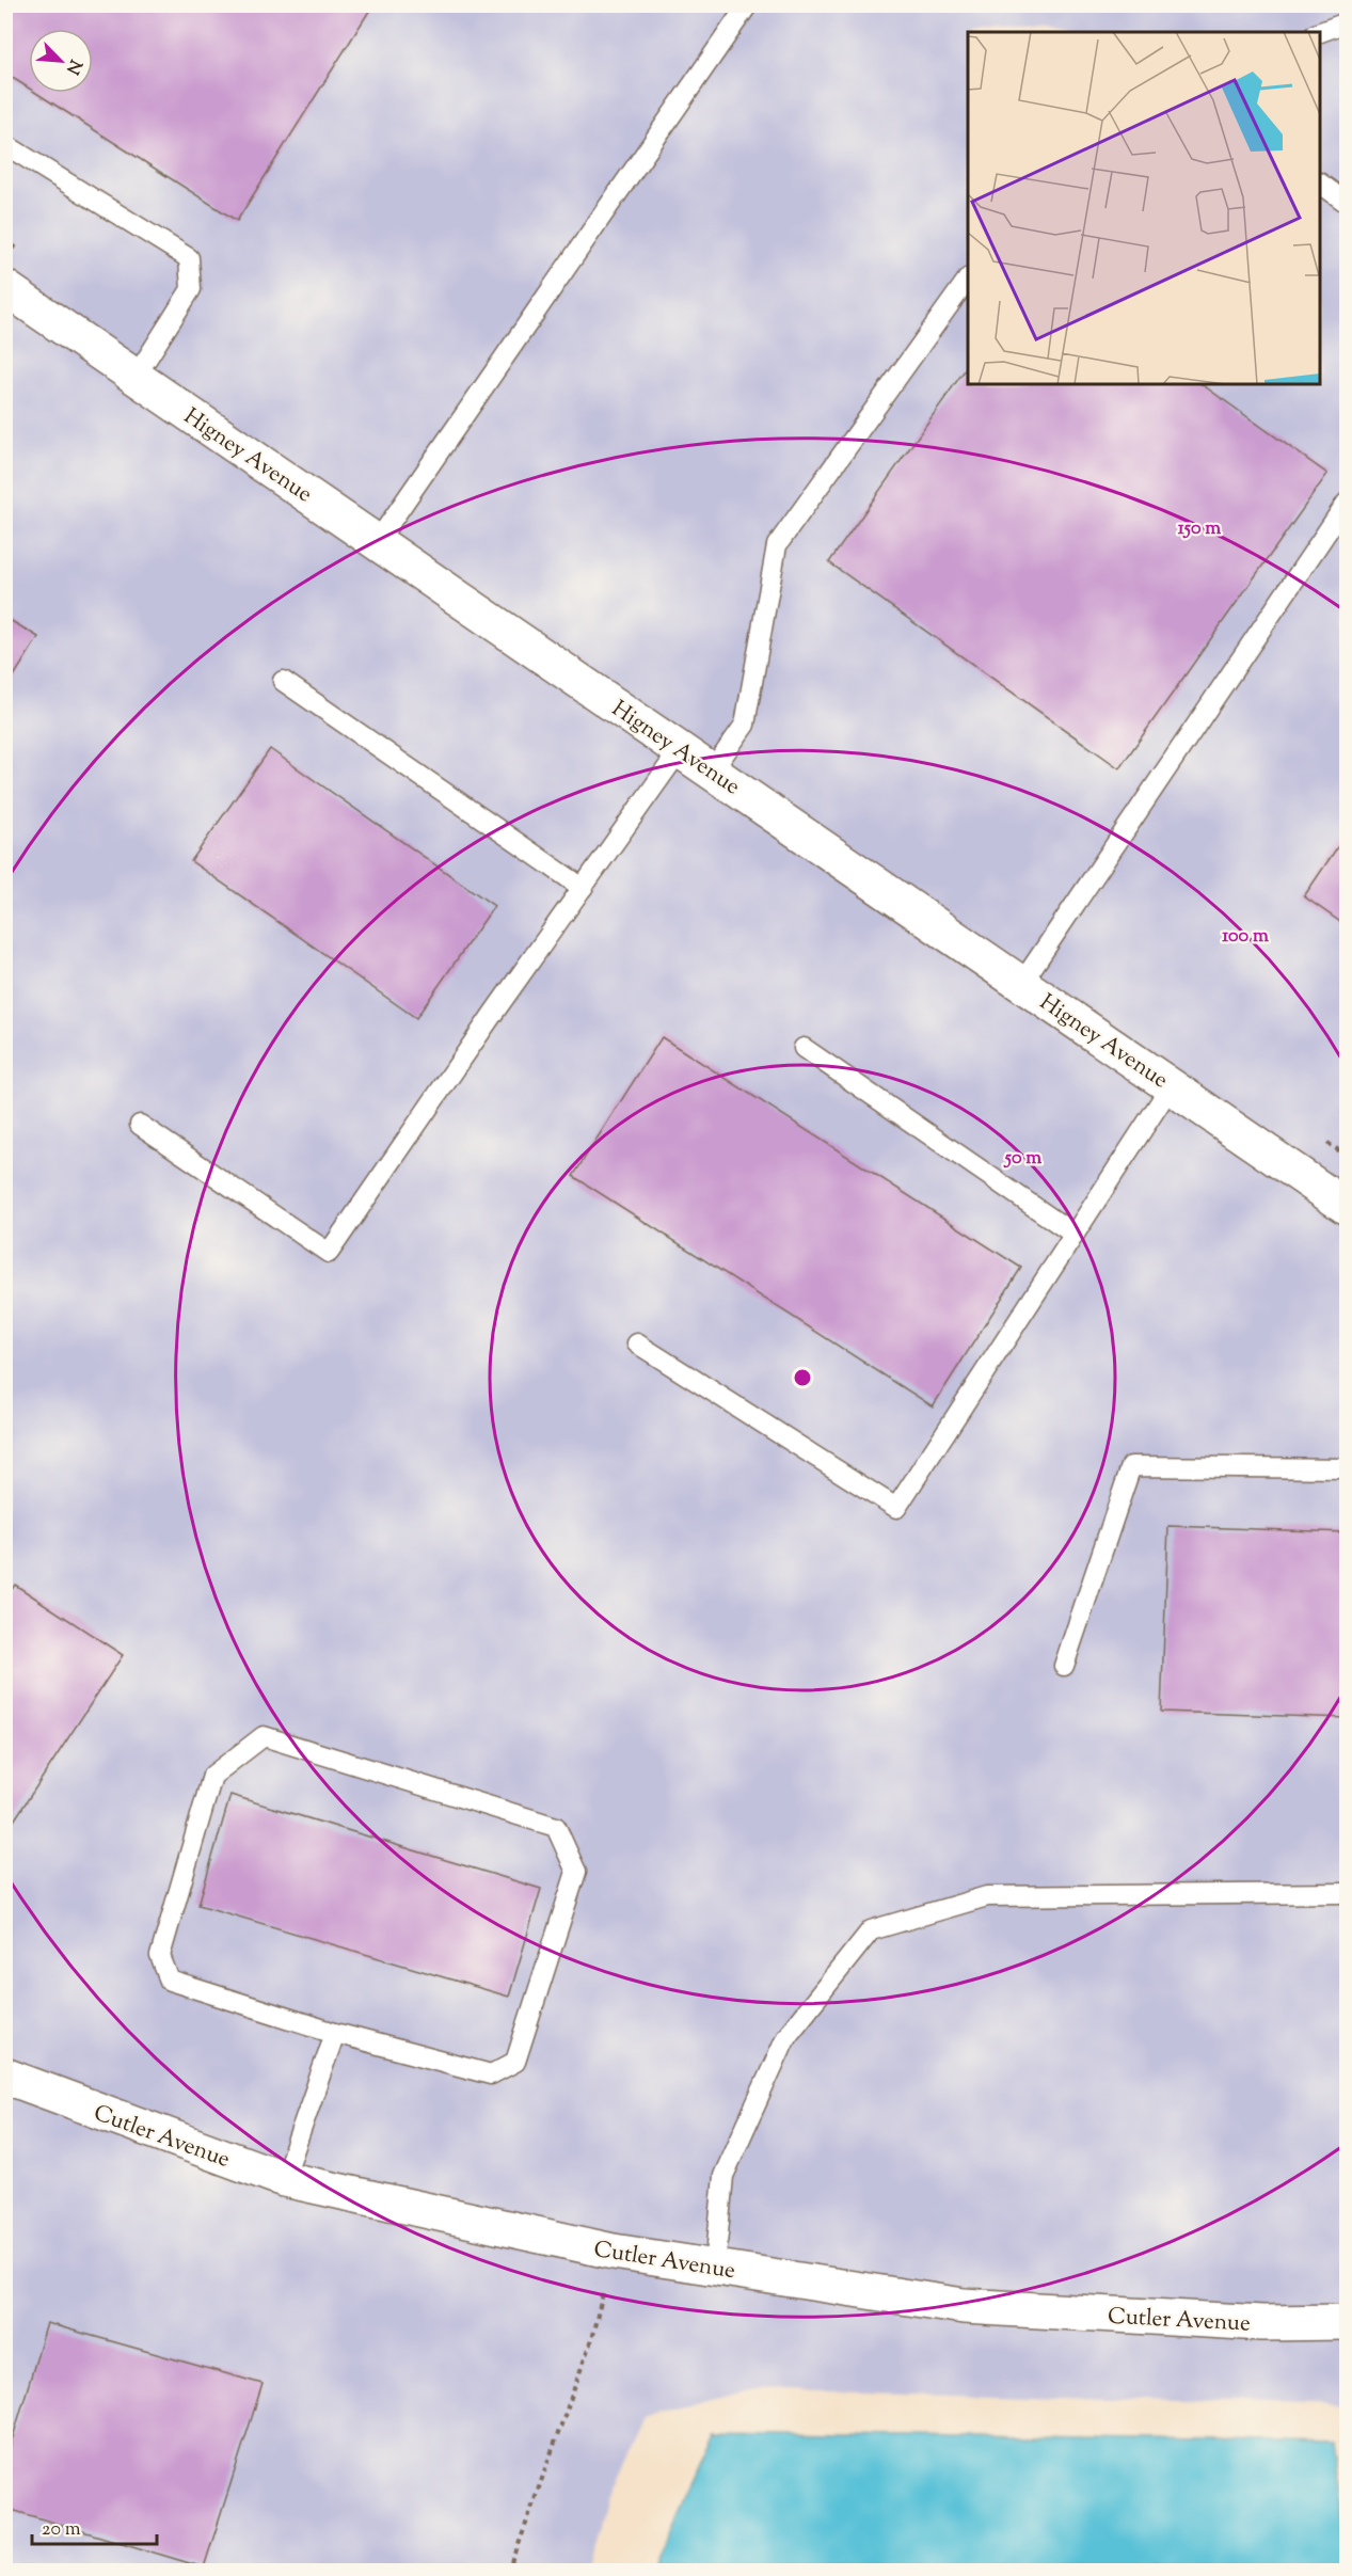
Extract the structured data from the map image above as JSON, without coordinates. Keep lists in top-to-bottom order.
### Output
{
  "streets": {
    "street": ["Higney Avenue", "Cutler Avenue"]
  },
  "scale_bar": "20 m",
  "north": "bottom right",
  "rings": ["150 m", "100 m", "50 m"]
}
